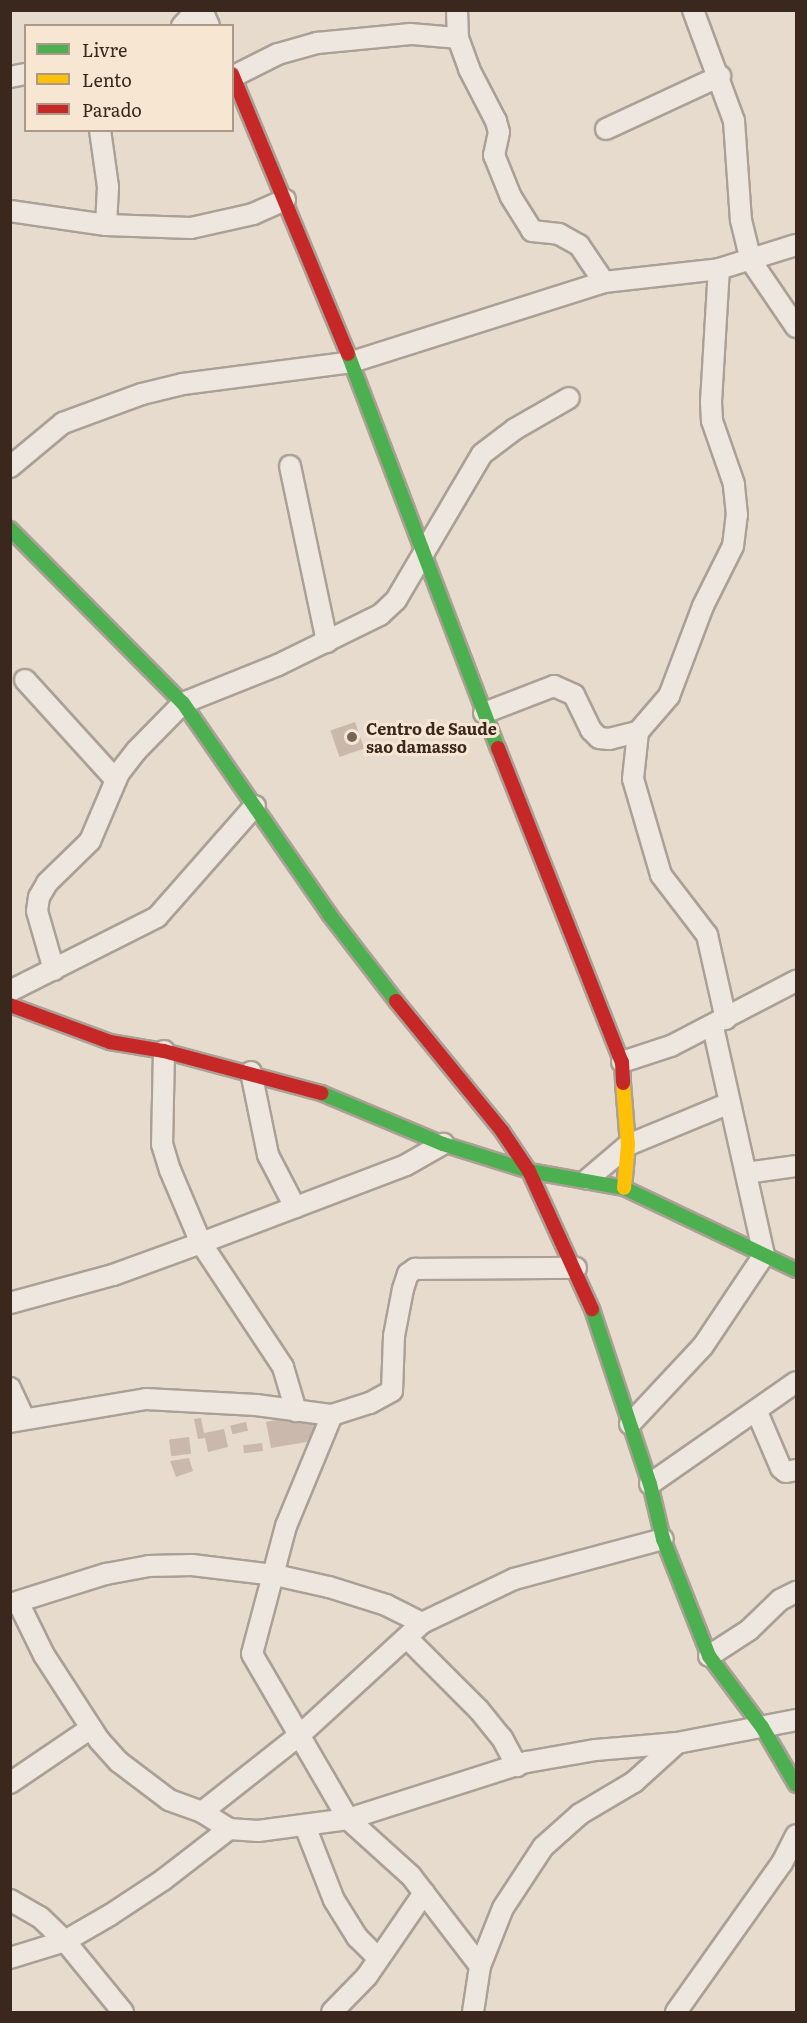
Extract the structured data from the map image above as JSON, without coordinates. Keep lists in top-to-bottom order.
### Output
{
  "places": ["Centro de Saude sao damasso"],
  "legend": ["Livre", "Lento", "Parado"]
}
